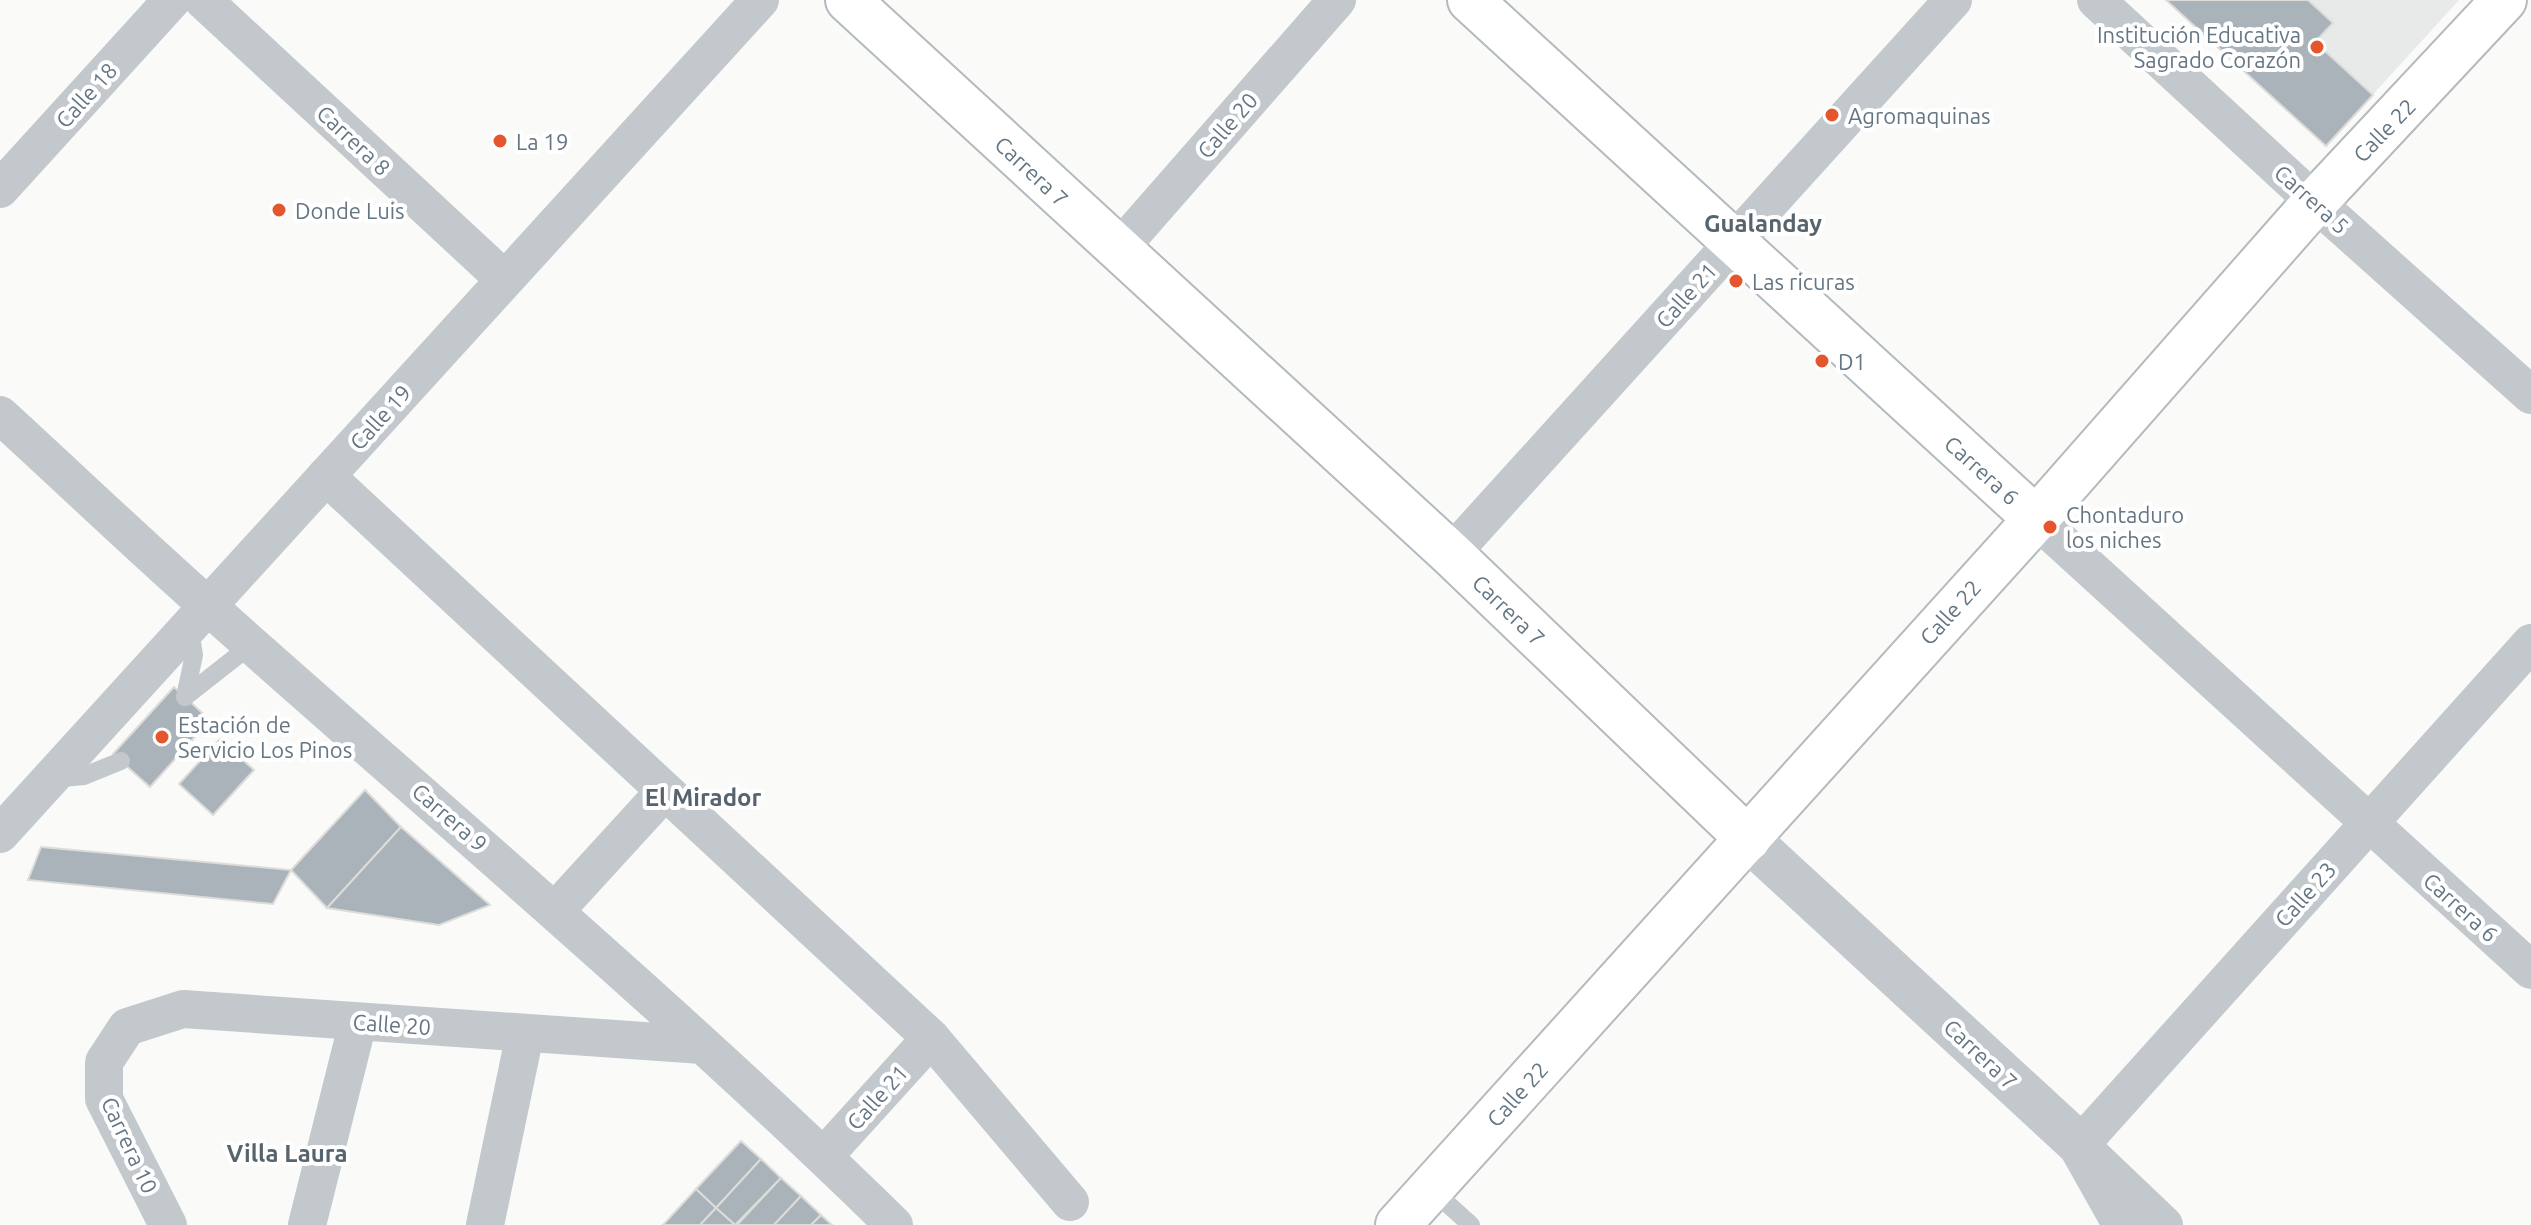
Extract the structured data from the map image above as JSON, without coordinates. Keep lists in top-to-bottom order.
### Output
{
  "streets": {
    "main road": ["Calle 22", "Carrera 7", "Carrera 6"],
    "street": [
      "Calle 18",
      "Calle 20",
      "Carrera 8",
      "Carrera 5",
      "Calle 21",
      "Calle 19",
      "Carrera 9",
      "Calle 23",
      "Carrera 10"
    ]
  },
  "crossings": [
    ["Calle 20", "Carrera 7"],
    ["Calle 20", "Carrera 9"],
    ["Calle 20", "Carrera 10"],
    ["Calle 22", "Carrera 7"],
    ["Calle 22", "Carrera 5"],
    ["Calle 22", "Carrera 6"],
    ["Carrera 8", "Calle 19"],
    ["Carrera 7", "Calle 21"],
    ["Carrera 7", "Calle 23"],
    ["Calle 21", "Carrera 6"],
    ["Calle 21", "Carrera 9"],
    ["Calle 19", "Carrera 9"],
    ["Carrera 6", "Calle 23"]
  ],
  "districts": ["Gualanday", "El Mirador", "Villa Laura"],
  "places": [
    "Institución Educativa Sagrado Corazón",
    "Agromaquinas",
    "La 19",
    "Donde Luis",
    "Las ricuras",
    "D1",
    "Chontaduro los niches",
    "Estación de Servicio Los Pinos"
  ]
}
